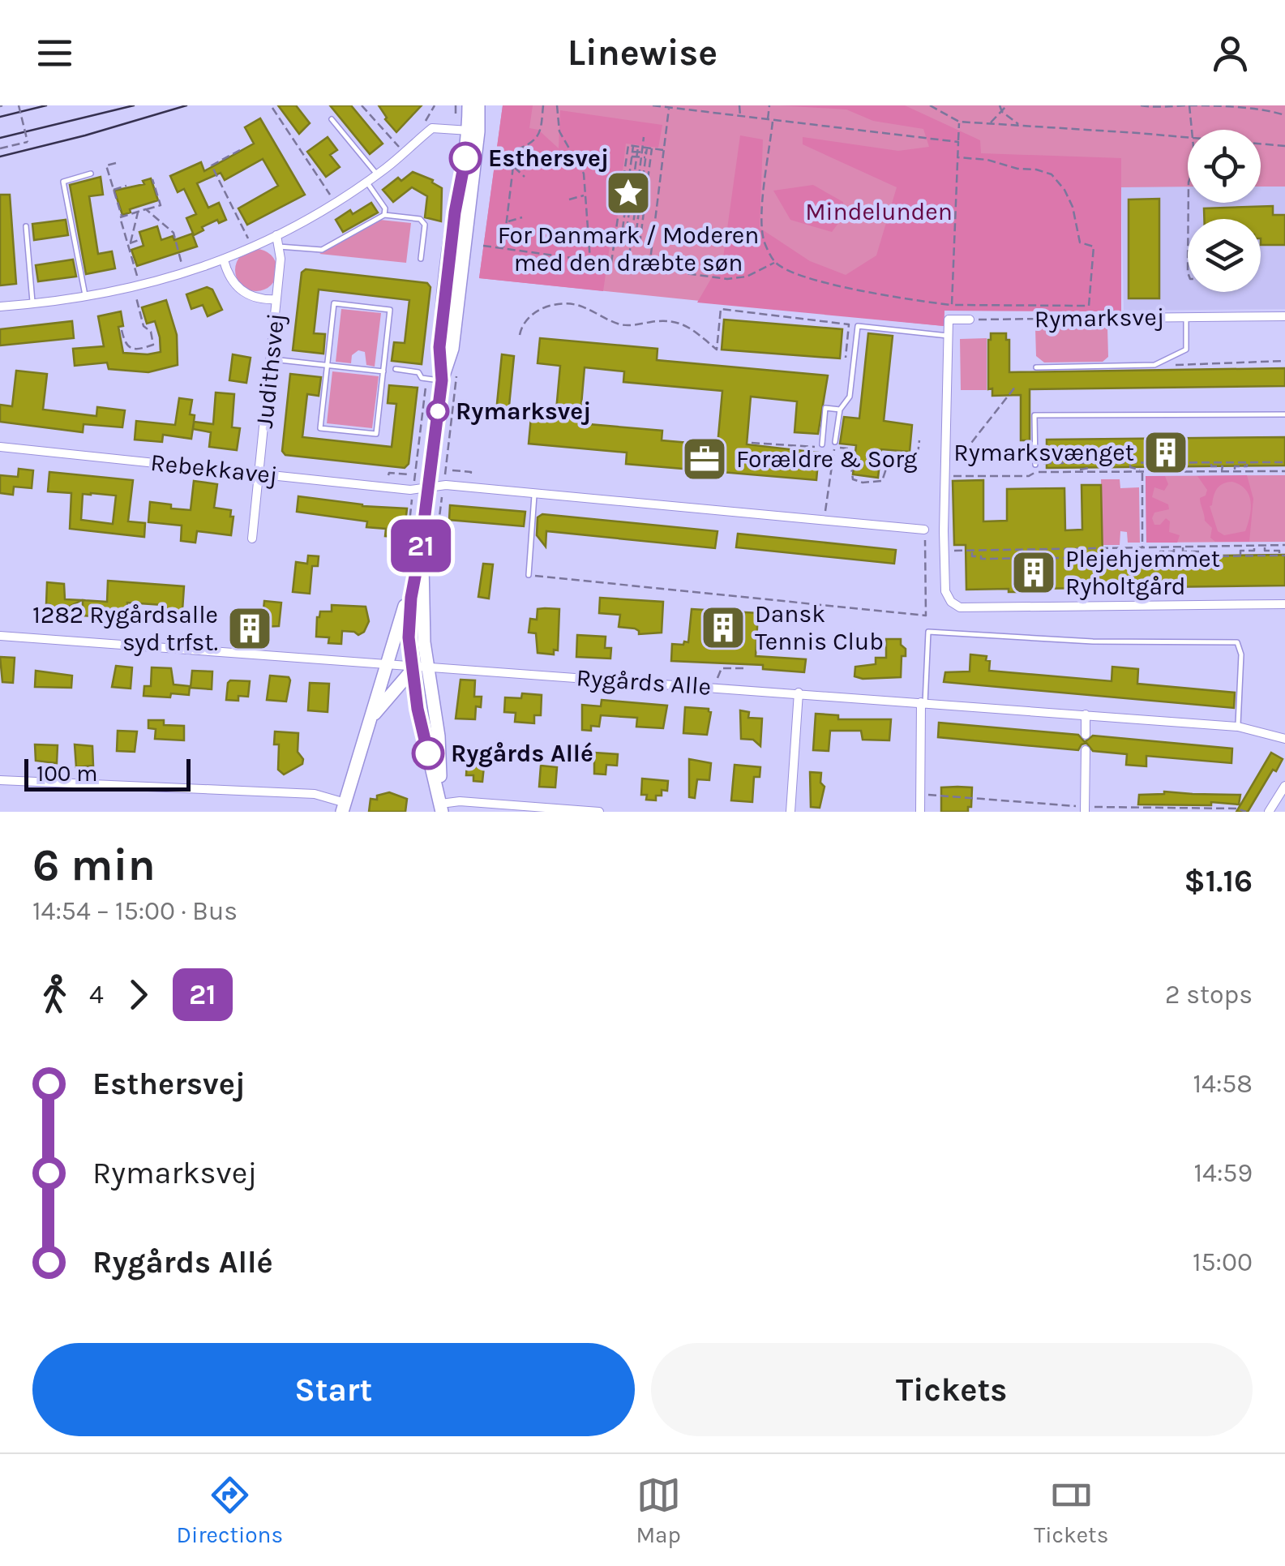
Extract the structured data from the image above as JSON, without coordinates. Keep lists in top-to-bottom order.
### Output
{
  "streets": {
    "street": [
      "Rymarksvej",
      "Judithsvej",
      "Rebekkavej",
      "Rygårds Alle"
    ]
  },
  "crossings": [
    ["Judithsvej", "Rebekkavej"]
  ],
  "parks": ["Mindelunden"],
  "places": {
    "other": ["Esthersvej", "Rymarksvej", "Rygårds Allé"],
    "place": ["For Danmark / Moderen med den dræbte søn"],
    "building": [
      "Rymarksvænget",
      "Plejehjemmet Ryholtgård",
      "Dansk Tennis Club",
      "1282 Rygårdsalle syd trfst."
    ],
    "office": ["Forældre & Sorg"]
  },
  "lines": ["bus line 21"],
  "scale_bar": "100 m",
  "page": {
    "header": "Linewise",
    "on_map": "21",
    "scale": "100 m",
    "heading": ["6 min", "14:54 – 15:00 · Bus", "$1.16"],
    "legs": ["4", "21", "2 stops"],
    "list": [
      {
        "name": "Esthersvej",
        "value": "14:58"
      },
      {
        "name": "Rymarksvej",
        "value": "14:59"
      },
      {
        "name": "Rygårds Allé",
        "value": "15:00"
      }
    ],
    "buttons": ["Start", "Tickets"],
    "tabs": ["Directions", "Map", "Tickets"]
  }
}
